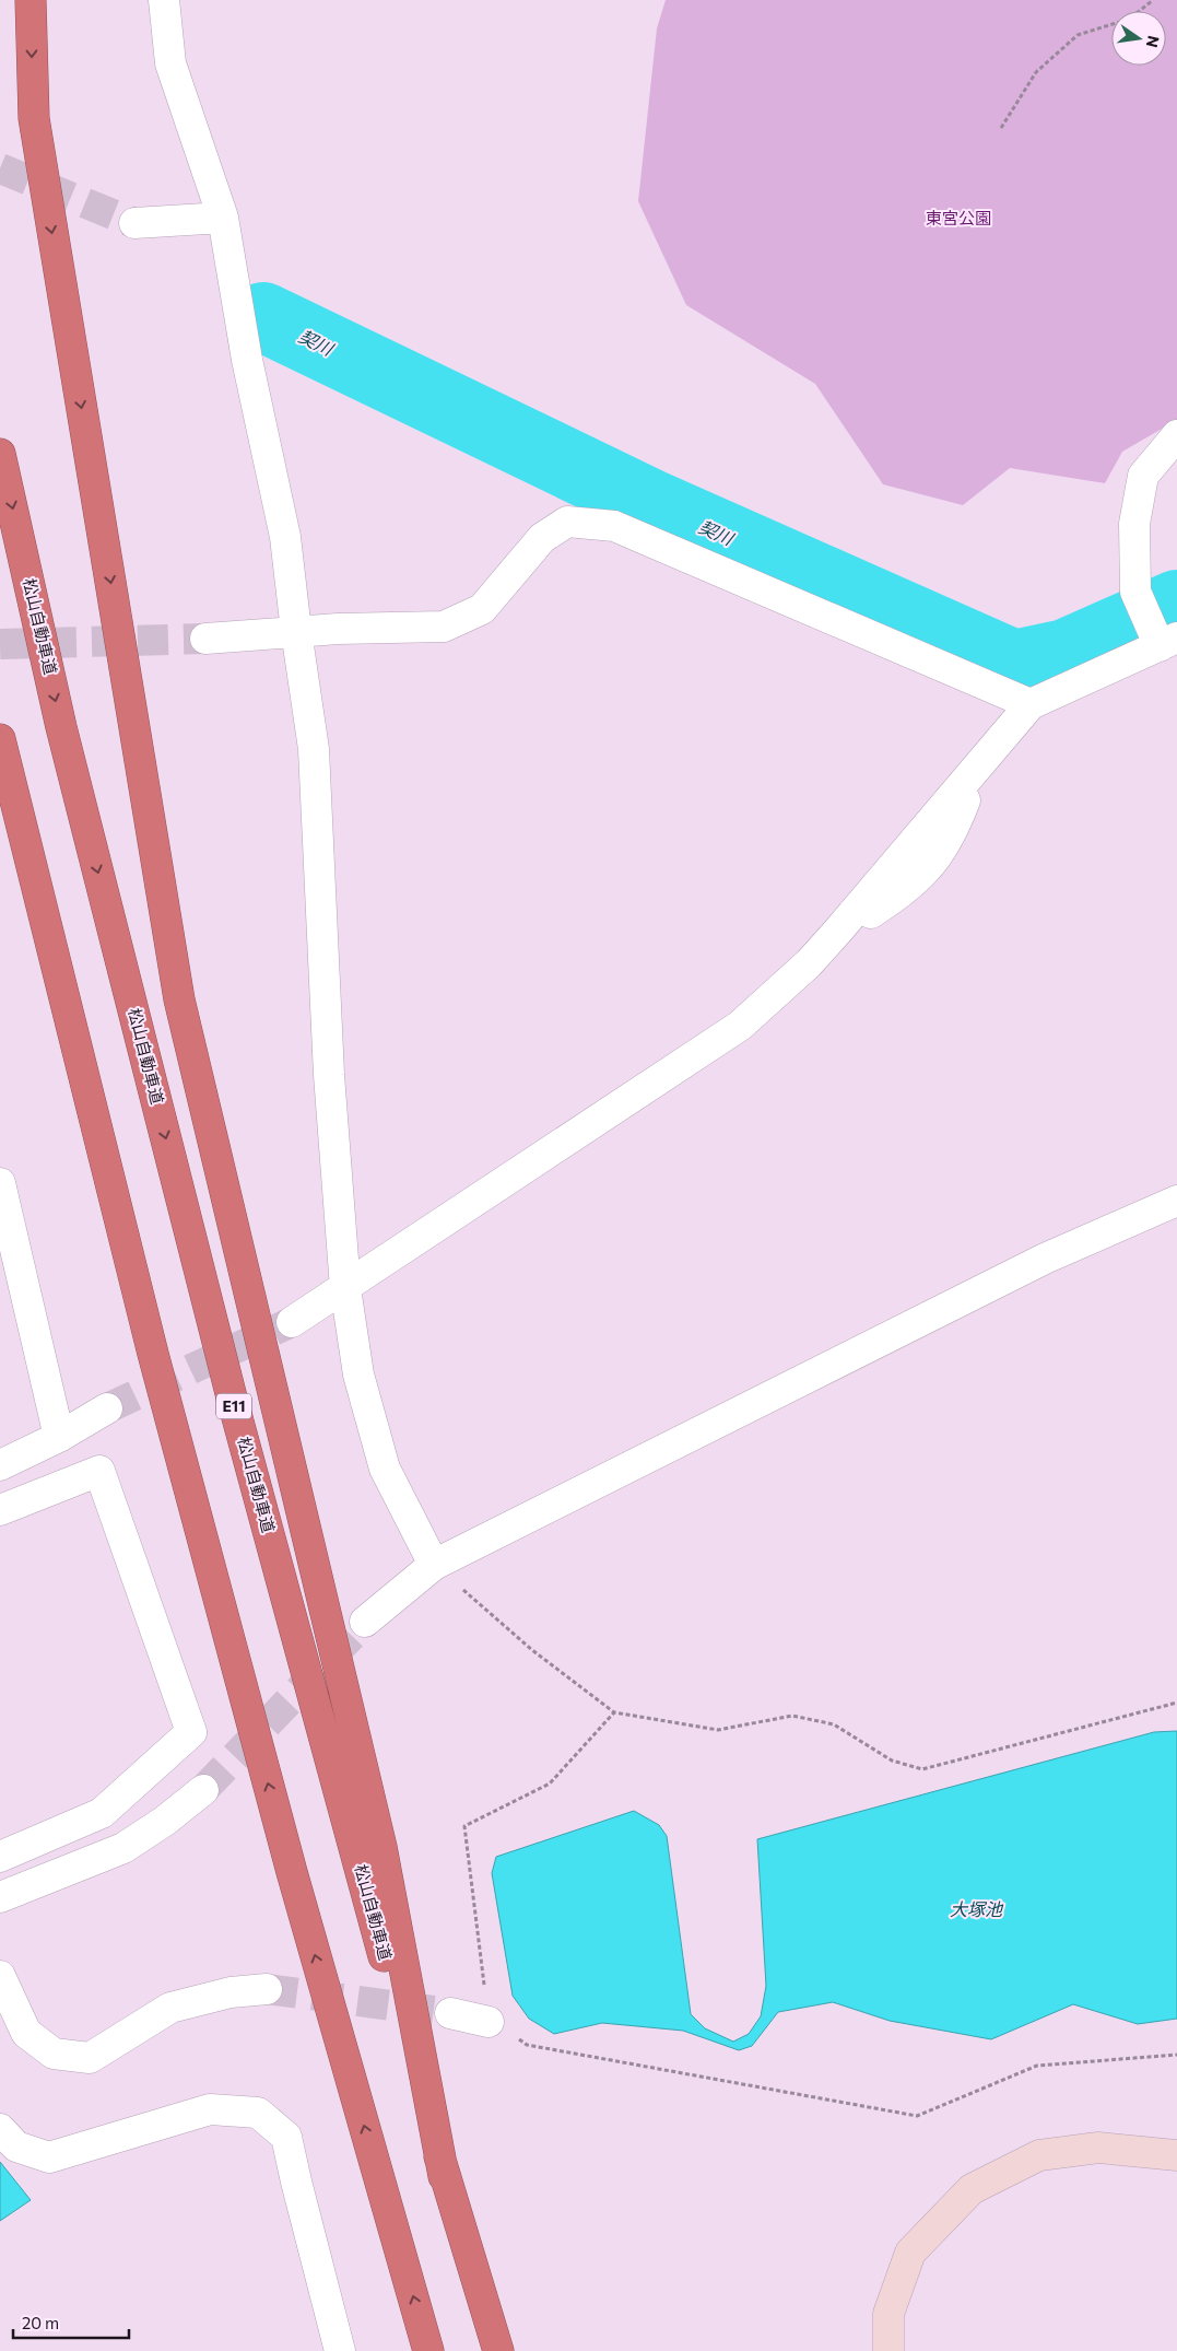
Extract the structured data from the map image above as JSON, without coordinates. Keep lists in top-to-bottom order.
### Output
{
  "streets": {
    "highway": ["松山自動車道", "E11"]
  },
  "water": ["契川", "大塚池"],
  "parks": ["東宮公園"],
  "scale_bar": "20 m",
  "north": "right"
}
